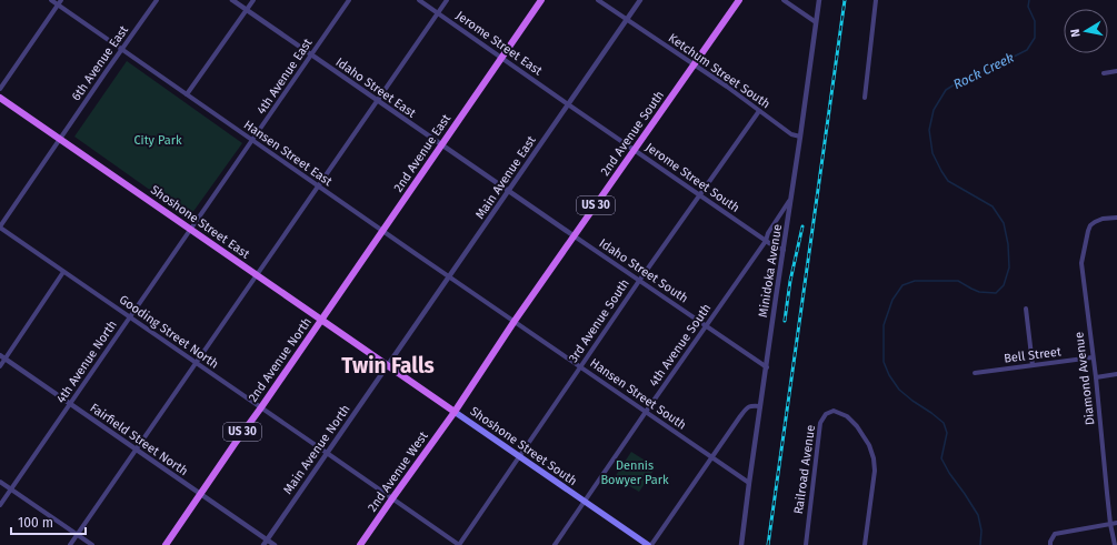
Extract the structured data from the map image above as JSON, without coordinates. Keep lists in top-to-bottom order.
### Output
{
  "streets": {
    "main road": [
      "2nd Avenue South",
      "2nd Avenue East",
      "US 30",
      "Shoshone Street East",
      "2nd Avenue North",
      "Shoshone Street South",
      "2nd Avenue West"
    ],
    "street": [
      "Jerome Street East",
      "6th Avenue East",
      "Ketchum Street South",
      "4th Avenue East",
      "Idaho Street East",
      "Hansen Street East",
      "Main Avenue East",
      "Jerome Street South",
      "Idaho Street South",
      "Minidoka Avenue",
      "3rd Avenue South",
      "Gooding Street North",
      "4th Avenue South",
      "Bell Street",
      "4th Avenue North",
      "Diamond Avenue",
      "Hansen Street South",
      "Fairfield Street North",
      "Main Avenue North",
      "Railroad Avenue"
    ]
  },
  "crossings": [
    ["Jerome Street East", "2nd Avenue East"],
    ["Jerome Street East", "Main Avenue East"],
    ["Jerome Street East", "Jerome Street South"],
    ["6th Avenue East", "Hansen Street East"],
    ["6th Avenue East", "Shoshone Street East"],
    ["6th Avenue East", "Gooding Street North"],
    ["Ketchum Street South", "2nd Avenue South"],
    ["Ketchum Street South", "Main Avenue East"],
    ["Ketchum Street South", "Minidoka Avenue"],
    ["Ketchum Street South", "3rd Avenue South"],
    ["4th Avenue East", "Idaho Street East"],
    ["4th Avenue East", "Hansen Street East"],
    ["4th Avenue East", "Shoshone Street East"],
    ["4th Avenue East", "4th Avenue North"],
    ["Idaho Street East", "2nd Avenue East"],
    ["Idaho Street East", "Main Avenue East"],
    ["Idaho Street East", "Idaho Street South"],
    ["2nd Avenue South", "Hansen Street East"],
    ["2nd Avenue South", "Jerome Street South"],
    ["2nd Avenue South", "Idaho Street South"],
    ["2nd Avenue South", "Hansen Street South"],
    ["2nd Avenue South", "Shoshone Street South"],
    ["2nd Avenue South", "2nd Avenue West"],
    ["Hansen Street East", "2nd Avenue East"],
    ["Hansen Street East", "Main Avenue East"],
    ["Hansen Street East", "Hansen Street South"],
    ["2nd Avenue East", "Shoshone Street East"],
    ["2nd Avenue East", "2nd Avenue North"],
    ["Main Avenue East", "Jerome Street South"],
    ["Main Avenue East", "Shoshone Street East"],
    ["Main Avenue East", "Idaho Street South"],
    ["Main Avenue East", "Shoshone Street South"],
    ["Main Avenue East", "Main Avenue North"],
    ["Jerome Street South", "Minidoka Avenue"],
    ["Jerome Street South", "3rd Avenue South"],
    ["Jerome Street South", "4th Avenue South"],
    ["Shoshone Street East", "2nd Avenue North"],
    ["Shoshone Street East", "4th Avenue North"],
    ["Shoshone Street East", "Shoshone Street South"],
    ["Shoshone Street East", "Main Avenue North"],
    ["Idaho Street South", "Minidoka Avenue"],
    ["Idaho Street South", "3rd Avenue South"],
    ["Idaho Street South", "4th Avenue South"],
    ["Minidoka Avenue", "4th Avenue South"],
    ["Minidoka Avenue", "Hansen Street South"],
    ["3rd Avenue South", "Gooding Street North"],
    ["3rd Avenue South", "Hansen Street South"],
    ["3rd Avenue South", "Shoshone Street South"],
    ["Gooding Street North", "2nd Avenue North"],
    ["Gooding Street North", "4th Avenue North"],
    ["Gooding Street North", "Main Avenue North"],
    ["Gooding Street North", "2nd Avenue West"],
    ["4th Avenue South", "Hansen Street South"],
    ["4th Avenue South", "Shoshone Street South"],
    ["Bell Street", "Diamond Avenue"],
    ["2nd Avenue North", "Fairfield Street North"],
    ["4th Avenue North", "Fairfield Street North"],
    ["Fairfield Street North", "Main Avenue North"],
    ["Shoshone Street South", "Main Avenue North"],
    ["Shoshone Street South", "2nd Avenue West"]
  ],
  "districts": ["Twin Falls"],
  "water": ["Rock Creek"],
  "parks": ["City Park", "Dennis Bowyer Park"],
  "scale_bar": "100 m",
  "north": "left"
}
